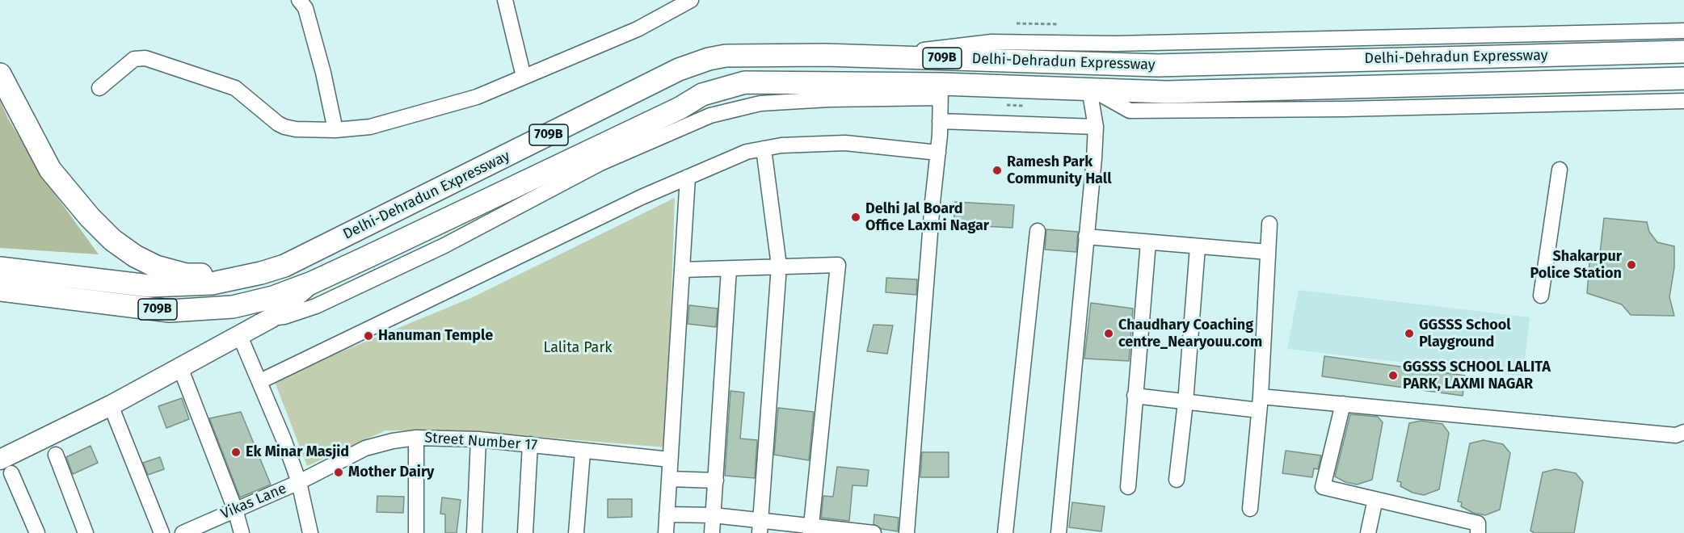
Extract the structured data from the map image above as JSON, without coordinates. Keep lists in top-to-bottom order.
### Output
{
  "streets": {
    "highway": ["Delhi-Dehradun Expressway", "709B"],
    "street": ["Street Number 17", "Vikas Lane"]
  },
  "crossings": [
    ["Street Number 17", "Vikas Lane"]
  ],
  "parks": ["Lalita Park"],
  "places": [
    "Ramesh Park Community Hall",
    "Delhi Jal Board Office Laxmi Nagar",
    "Shakarpur Police Station",
    "Chaudhary Coaching centre_Nearyouu.com",
    "GGSSS School Playground",
    "Hanuman Temple",
    "GGSSS SCHOOL LALITA PARK, LAXMI NAGAR",
    "Ek Minar Masjid",
    "Mother Dairy"
  ]
}
